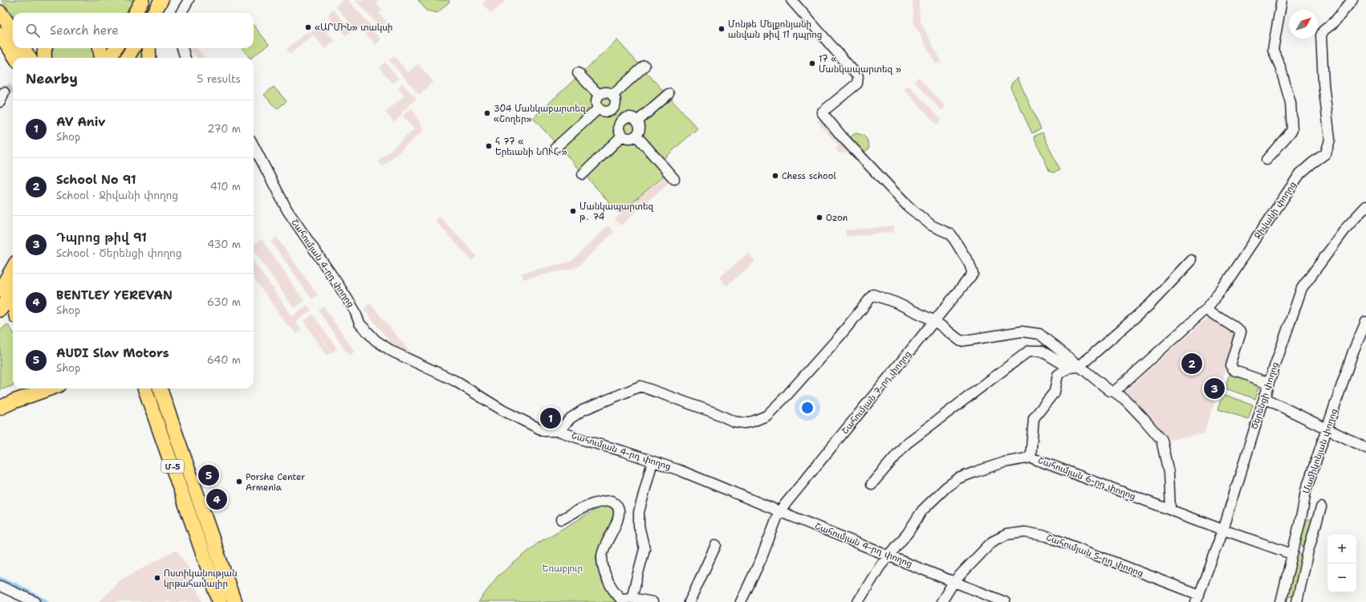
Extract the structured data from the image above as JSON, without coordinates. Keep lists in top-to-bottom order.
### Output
{
  "streets": {
    "highway": ["Մ-5"],
    "street": [
      "Ջիվանի փողոց",
      "Շահումյան 4-րդ փողոց",
      "Շահումյան 7-րդ փողոց",
      "Ծերենցի փողոց",
      "Մամիկոնյան փողոց",
      "Շահումյան 6-րդ փողոց",
      "Շահումյան 5-րդ փողոց"
    ]
  },
  "crossings": [
    ["Շահումյան 4-րդ փողոց", "Շահումյան 7-րդ փողոց"],
    ["Շահումյան 4-րդ փողոց", "Շահումյան 6-րդ փողոց"],
    ["Շահումյան 4-րդ փողոց", "Շահումյան 5-րդ փողոց"],
    ["Ծերենցի փողոց", "Շահումյան 6-րդ փողոց"],
    ["Ծերենցի փողոց", "Շահումյան 5-րդ փողոց"],
    ["Մամիկոնյան փողոց", "Շահումյան 6-րդ փողոց"]
  ],
  "parks": ["Եռաբլուր"],
  "places": [
    "«ԱՐՄԻՆ» տակսի",
    "Մոնթե Մելքոնյանի անվան թիվ 11 դպրոց",
    "17 « Մանկապարտեզ »",
    "304 Մանկաpարտեզ «Շողեր»",
    "հ 77 « Երեւանի ՆՈՒՀ »",
    "Chess school",
    "Մանկապարտեզ թ․ 74",
    "Ozon",
    "Porshe Center Armenia",
    "Ոստիկանության կրթահամալիր"
  ],
  "north": "top right",
  "page": {
    "search": "Search here",
    "heading": ["Nearby", "5 results"],
    "list": [
      {
        "mark": "1",
        "name": "AV Aniv",
        "note": "Shop",
        "value": "270 m"
      },
      {
        "mark": "2",
        "name": "School No 91",
        "note": "School · Ջիվանի փողոց",
        "value": "410 m"
      },
      {
        "mark": "3",
        "name": "Դպրոց թիվ 91",
        "note": "School · Ծերենցի փողոց",
        "value": "430 m"
      },
      {
        "mark": "4",
        "name": "BENTLEY YEREVAN",
        "note": "Shop",
        "value": "630 m"
      },
      {
        "mark": "5",
        "name": "AUDI Slav Motors",
        "note": "Shop",
        "value": "640 m"
      }
    ],
    "pins": [
      "2",
      "3",
      "1",
      "5",
      "4"
    ],
    "map_buttons": ["+", "−"]
  }
}
